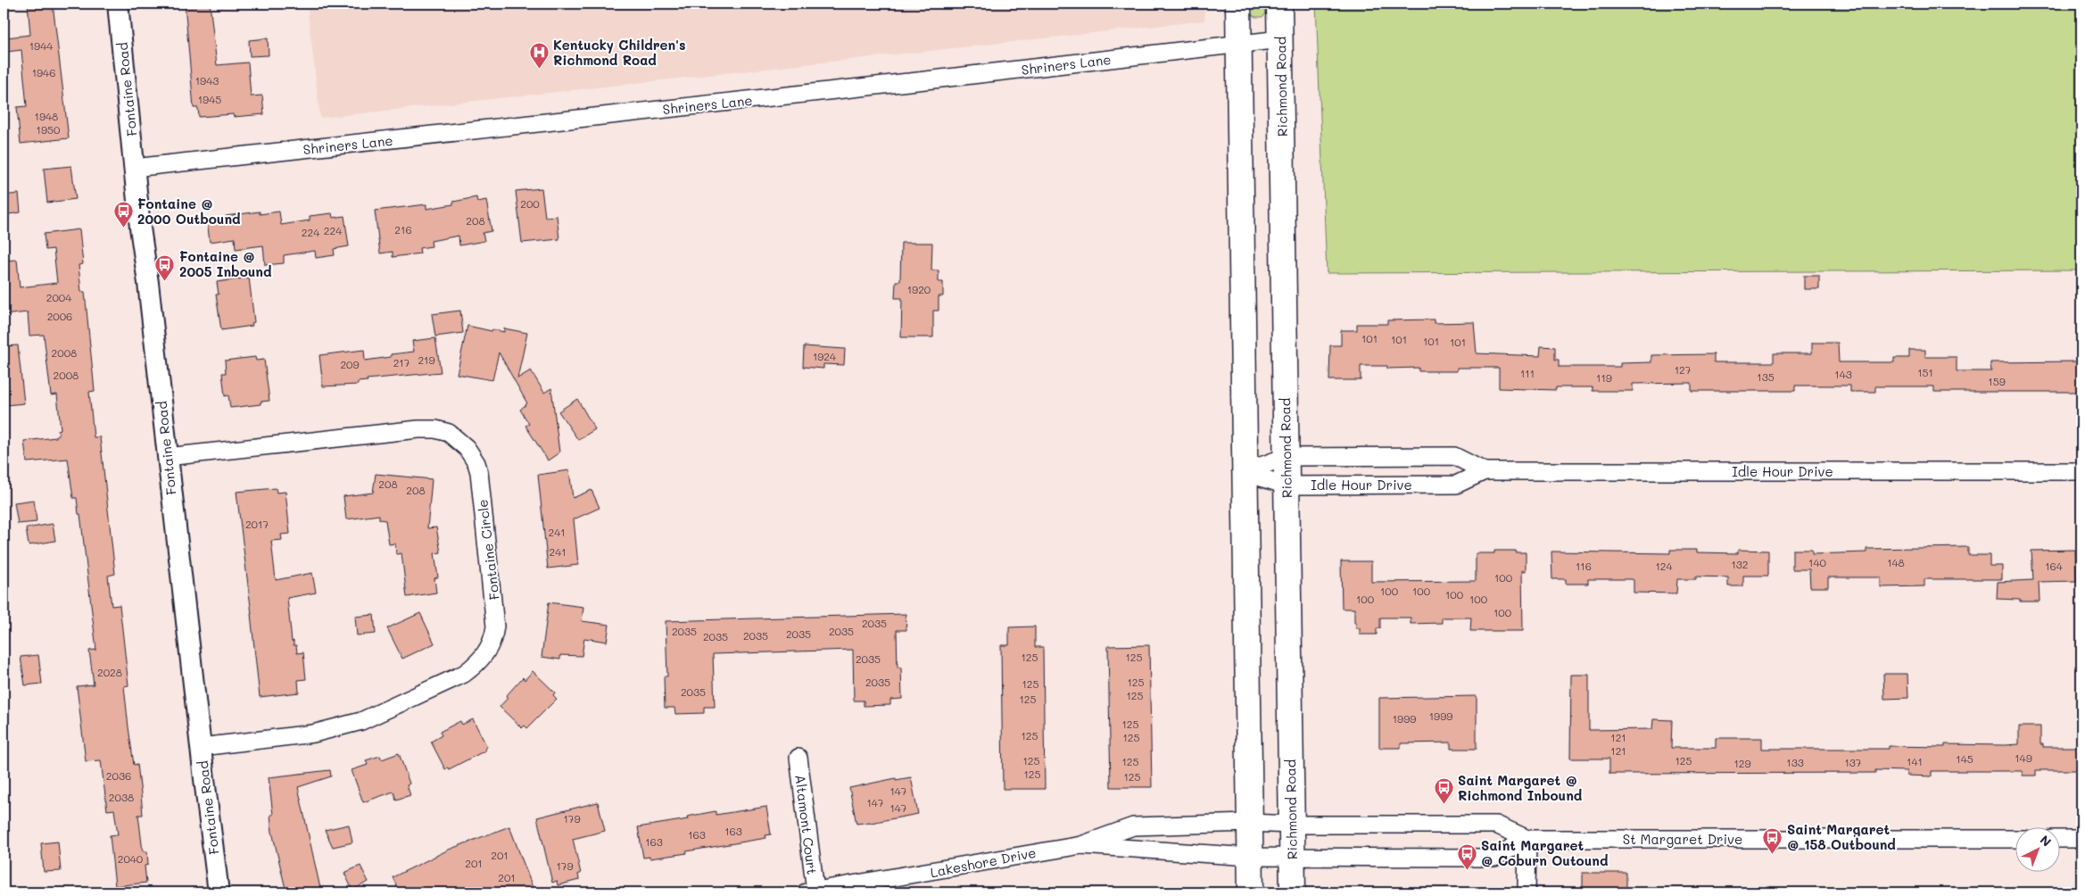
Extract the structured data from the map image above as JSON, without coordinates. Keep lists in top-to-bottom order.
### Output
{
  "streets": {
    "main road": ["Richmond Road"],
    "street": [
      "Shriners Lane",
      "Fontaine Road",
      "Idle Hour Drive",
      "Fontaine Circle",
      "Altamont Court",
      "St Margaret Drive",
      "Lakeshore Drive"
    ]
  },
  "crossings": [
    ["Shriners Lane", "Richmond Road"],
    ["Shriners Lane", "Fontaine Road"],
    ["Richmond Road", "Idle Hour Drive"],
    ["Richmond Road", "St Margaret Drive"],
    ["Richmond Road", "Lakeshore Drive"],
    ["Fontaine Road", "Fontaine Circle"],
    ["Altamont Court", "Lakeshore Drive"],
    ["St Margaret Drive", "Lakeshore Drive"]
  ],
  "places": {
    "hospital": ["Kentucky Children's Richmond Road"],
    "bus stop": [
      "Fontaine @ 2000 Outbound",
      "Fontaine @ 2005 Inbound",
      "Saint Margaret @ Richmond Inbound",
      "Saint Margaret @ 158 Outbound",
      "Saint Margaret @ Coburn Outound"
    ]
  },
  "house_numbers": [
    "1944",
    "1946",
    "1943",
    "1945",
    "1948",
    "1950",
    "200",
    "208",
    "216",
    "224",
    "224",
    "1920",
    "2004",
    "2006",
    "101",
    "101",
    "101",
    "101",
    "2008",
    "1924",
    "219",
    "217",
    "209",
    "127",
    "151",
    "111",
    "143",
    "2008",
    "135",
    "119",
    "159",
    "208",
    "208",
    "2017",
    "241",
    "241",
    "140",
    "148",
    "132",
    "116",
    "124",
    "164",
    "100",
    "100",
    "100",
    "100",
    "100",
    "100",
    "100",
    "2035",
    "2035",
    "2035",
    "2035",
    "2035",
    "2035",
    "125",
    "125",
    "2035",
    "2028",
    "2035",
    "125",
    "125",
    "2035",
    "125",
    "125",
    "1999",
    "1999",
    "125",
    "125",
    "125",
    "121",
    "121",
    "149",
    "145",
    "125",
    "125",
    "125",
    "141",
    "133",
    "137",
    "129",
    "125",
    "2036",
    "125",
    "147",
    "2038",
    "147",
    "147",
    "179",
    "163",
    "163",
    "163",
    "201",
    "2040",
    "201",
    "179",
    "201"
  ],
  "north": "top right"
}
